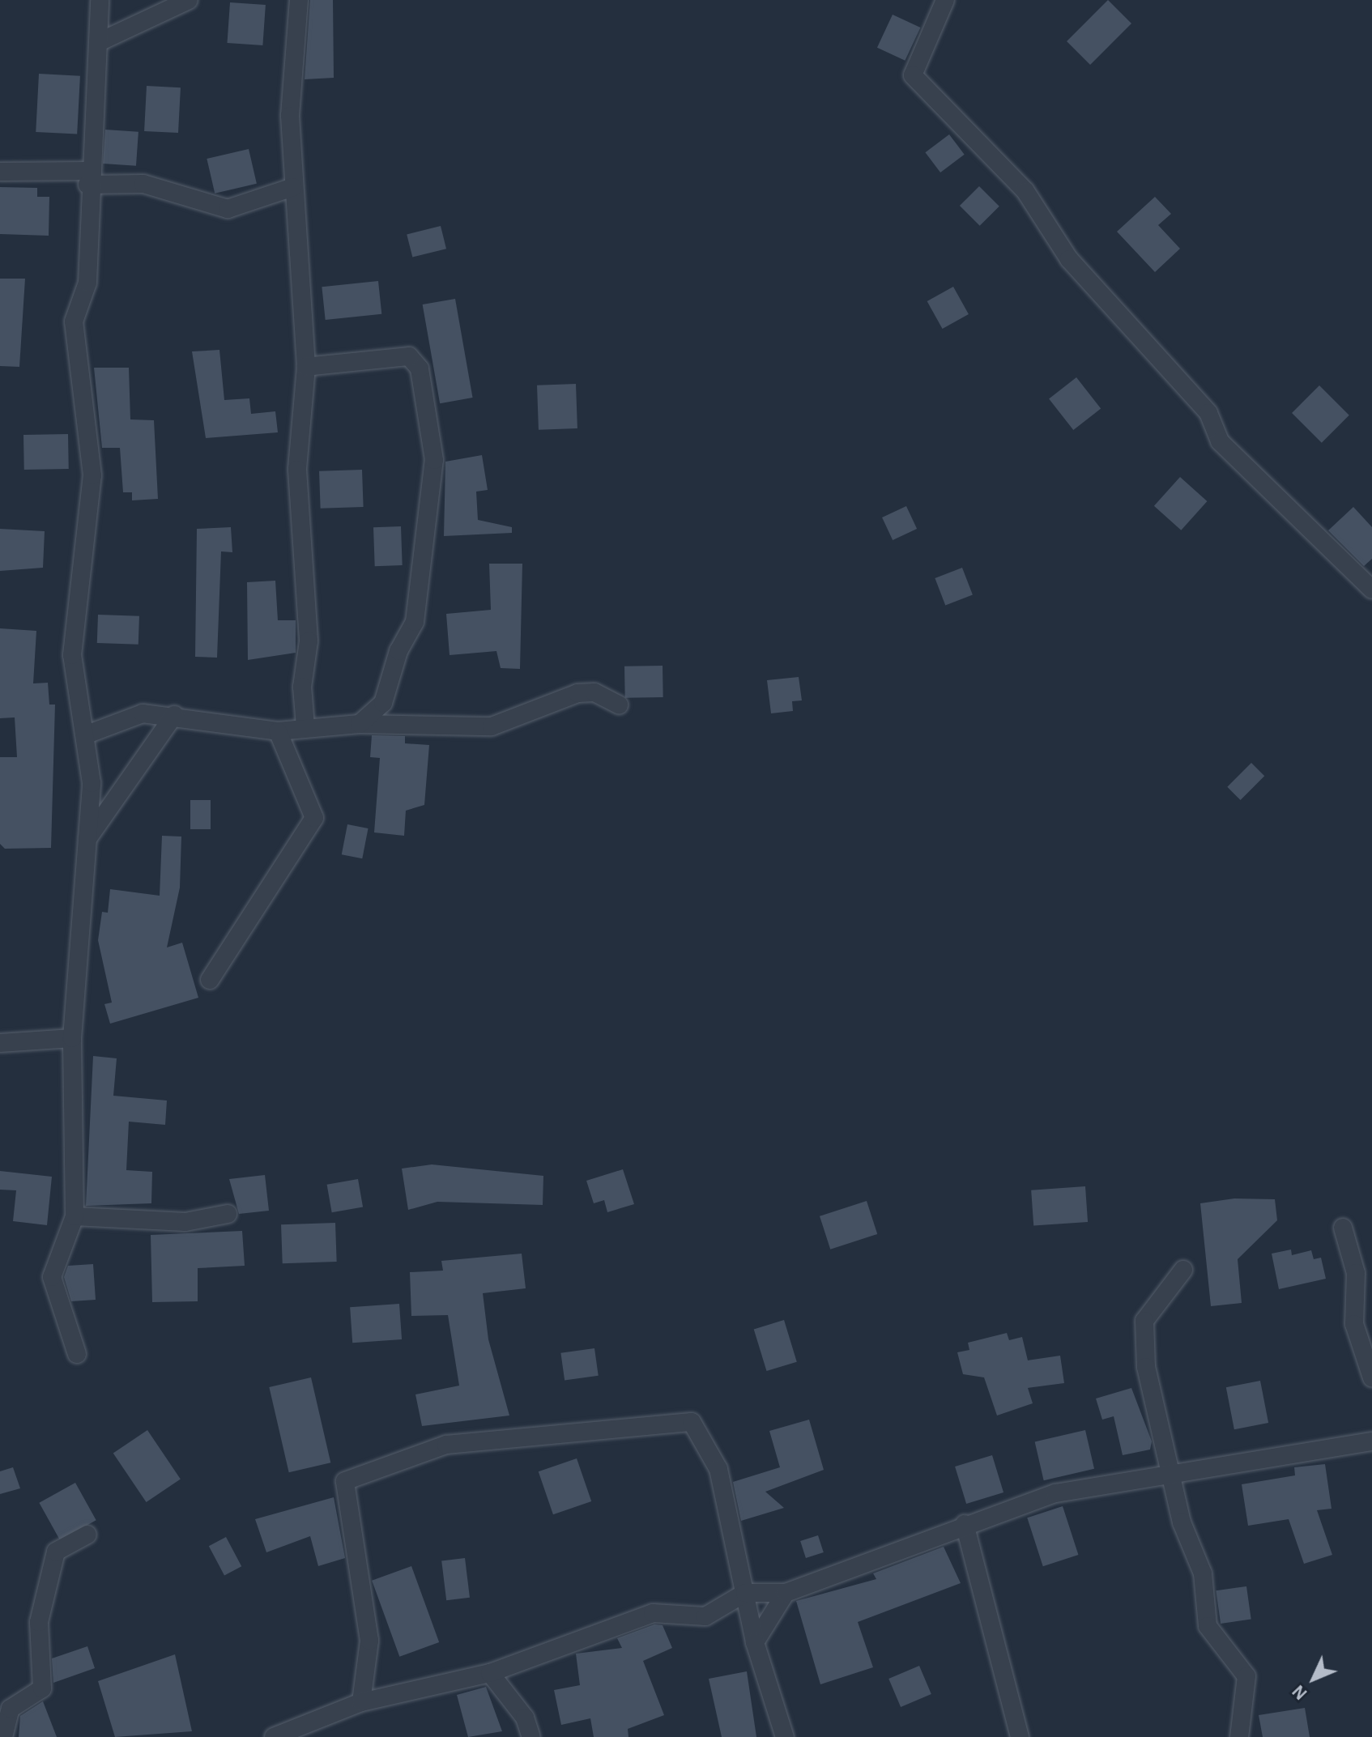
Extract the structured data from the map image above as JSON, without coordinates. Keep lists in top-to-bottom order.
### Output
{
  "north": "bottom left"
}
